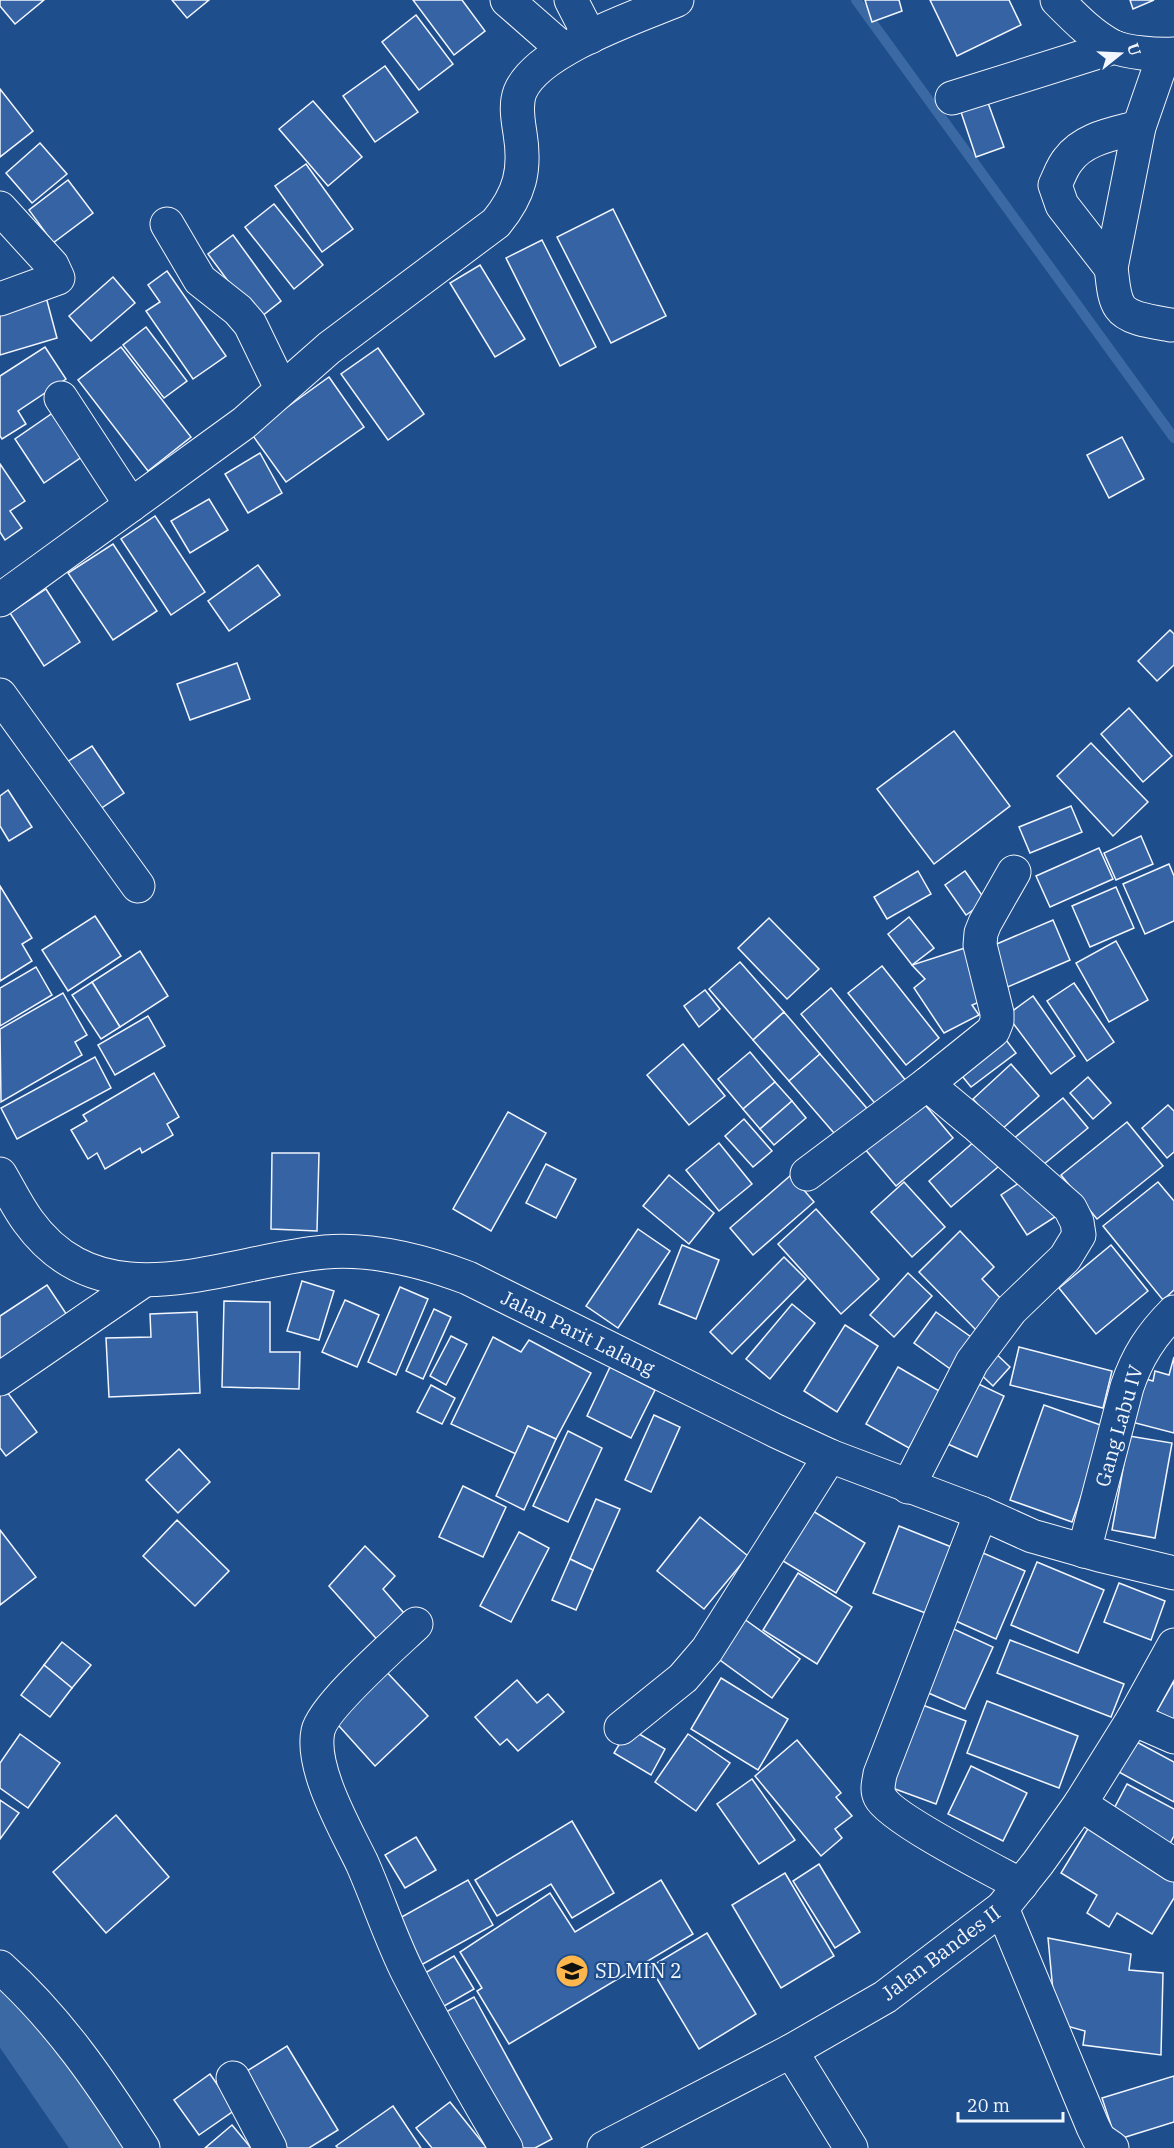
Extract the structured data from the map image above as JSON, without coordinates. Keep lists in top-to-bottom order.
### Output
{
  "streets": {
    "street": ["Jalan Parit Lalang", "Gang Labu IV", "Jalan Bandes II"]
  },
  "crossings": [
    ["Jalan Parit Lalang", "Gang Labu IV"]
  ],
  "places": {
    "school or university": ["SD MIN 2"]
  },
  "scale_bar": "20 m",
  "north": "right"
}
